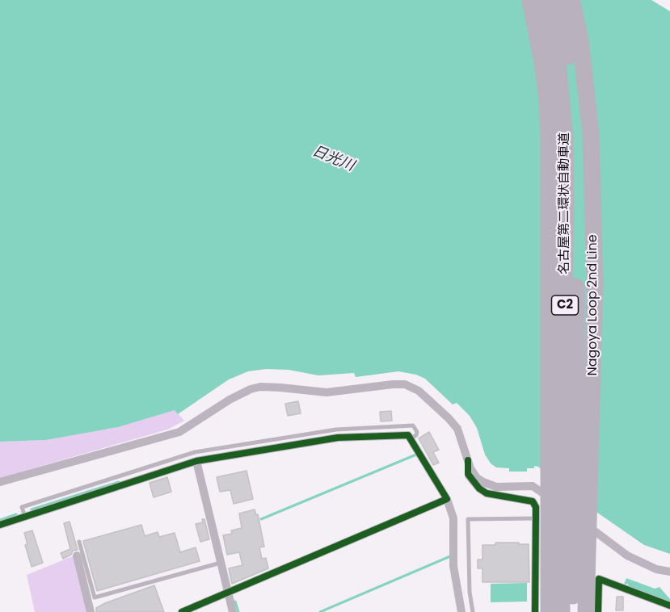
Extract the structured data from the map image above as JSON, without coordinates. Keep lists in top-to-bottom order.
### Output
{
  "streets": {
    "highway": ["名古屋第二環状自動車道", "C2", "Nagoya Loop 2nd Line"]
  },
  "water": ["日光川"]
}
